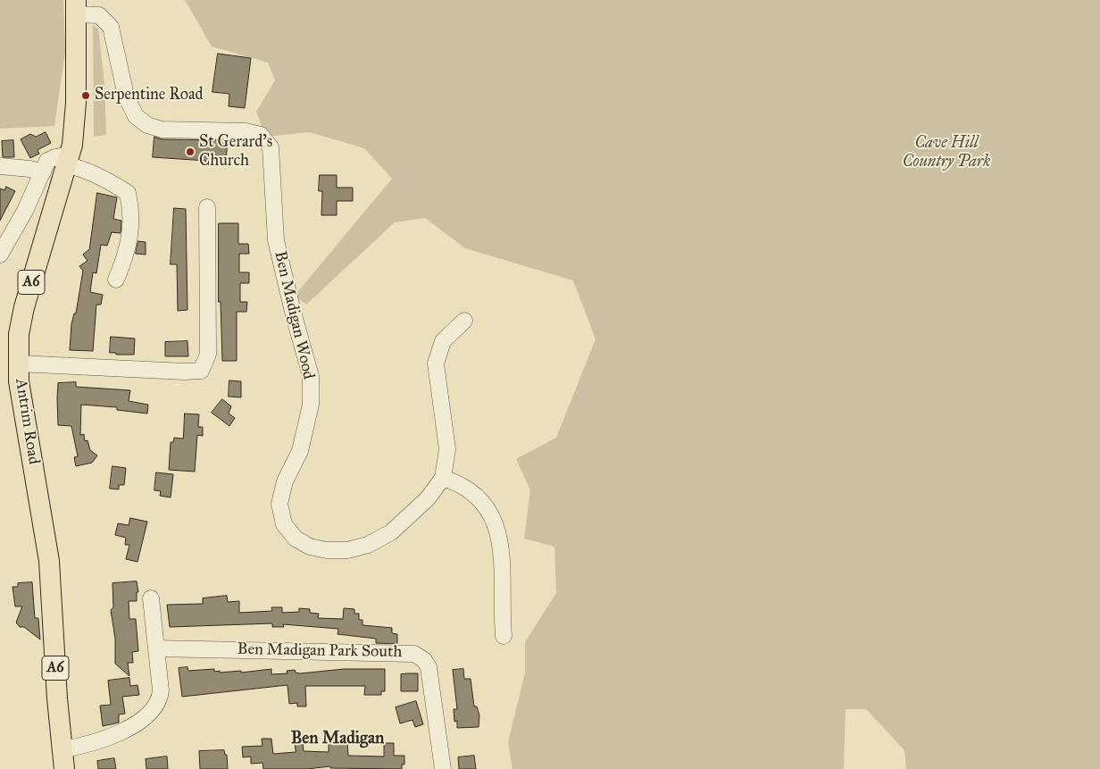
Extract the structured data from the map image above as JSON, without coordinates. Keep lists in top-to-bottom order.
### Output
{
  "streets": {
    "main road": ["A6", "Antrim Road"],
    "street": ["Ben Madigan Wood", "Ben Madigan Park South"]
  },
  "crossings": [
    ["Ben Madigan Wood", "Antrim Road"]
  ],
  "districts": ["Ben Madigan"],
  "parks": ["Cave Hill Country Park"],
  "places": ["Serpentine Road", "St Gerard's Church"]
}
